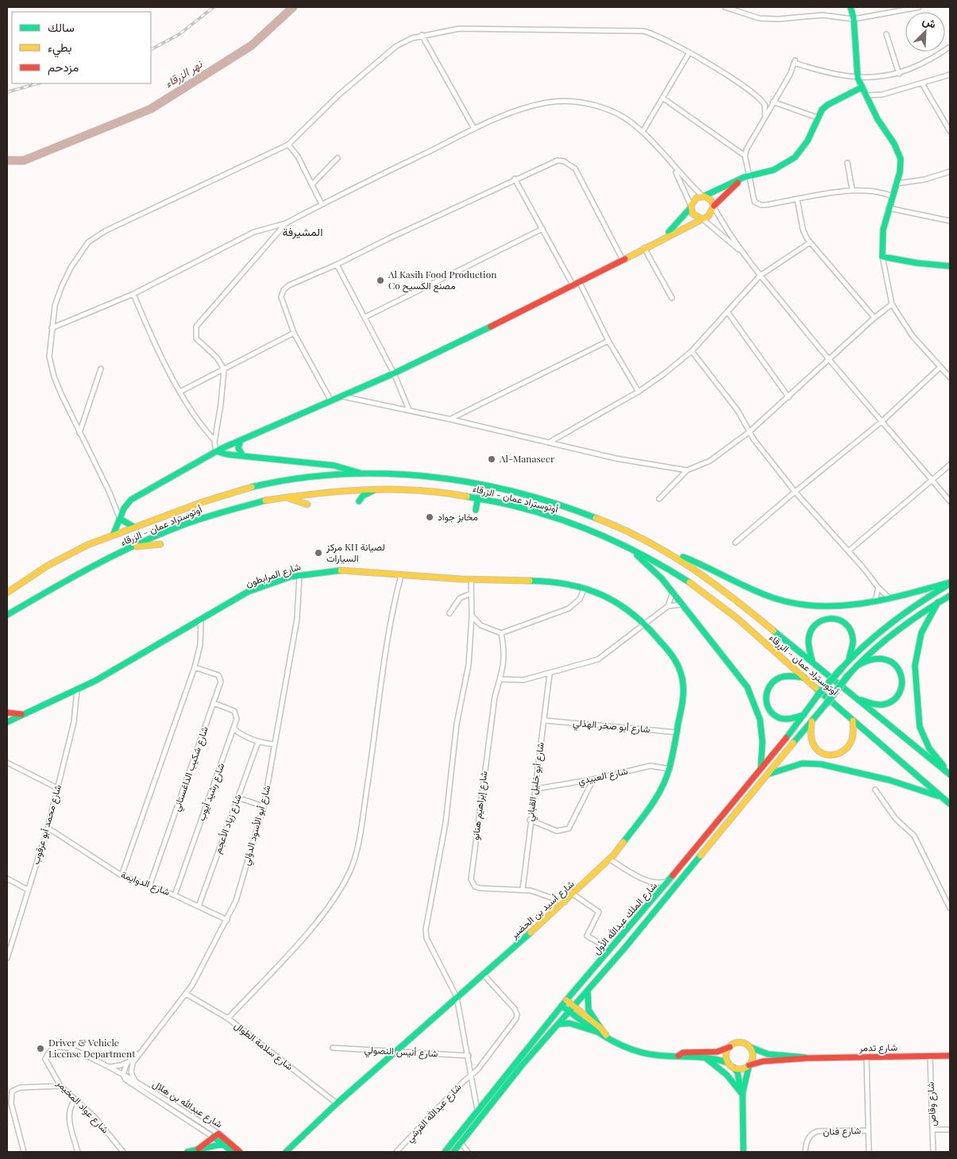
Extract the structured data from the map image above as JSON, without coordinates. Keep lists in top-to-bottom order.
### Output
{
  "streets": {
    "main road": [
      "أوتوستراد عمان - الزرقاء",
      "شارع المرابطون",
      "شارع أسيد بن الحضير",
      "شارع الملك عبدالله الأول",
      "شارع تدمر",
      "شارع عبدالله بن هلال"
    ],
    "street": [
      "شارع أبو صخر الهذلي",
      "شارع شكيب الداغستاني",
      "شارع العبيدي",
      "شارع أبو خليل القباني",
      "شارع رشيد أيوب",
      "شارع إبراهيم هنانو",
      "شارع زياد الأعجم",
      "شارع محمد أبو عرقوب",
      "شارع أبو الأسود الدؤلي",
      "شارع الدوايمة",
      "شارع سلامة الطوال",
      "شارع أنيس النصولي",
      "شارع وقاص",
      "شارع عواد المخيمر",
      "شارع عبدالله القرشي",
      "شارع فنان"
    ]
  },
  "crossings": [
    ["شارع المرابطون", "شارع محمد أبو عرقوب"],
    ["شارع المرابطون", "شارع أبو الأسود الدؤلي"],
    ["شارع المرابطون", "شارع أسيد بن الحضير"],
    ["شارع أبو صخر الهذلي", "شارع أبو خليل القباني"],
    ["شارع أبو صخر الهذلي", "شارع أسيد بن الحضير"],
    ["شارع شكيب الداغستاني", "شارع رشيد أيوب"],
    ["شارع شكيب الداغستاني", "شارع الدوايمة"],
    ["شارع العبيدي", "شارع أبو خليل القباني"],
    ["شارع العبيدي", "شارع أسيد بن الحضير"],
    ["شارع أبو خليل القباني", "شارع إبراهيم هنانو"],
    ["شارع رشيد أيوب", "شارع الدوايمة"],
    ["شارع إبراهيم هنانو", "شارع أسيد بن الحضير"],
    ["شارع زياد الأعجم", "شارع الدوايمة"],
    ["شارع محمد أبو عرقوب", "شارع الدوايمة"],
    ["شارع أبو الأسود الدؤلي", "شارع الدوايمة"],
    ["شارع أبو الأسود الدؤلي", "شارع سلامة الطوال"],
    ["شارع أسيد بن الحضير", "شارع سلامة الطوال"],
    ["شارع أسيد بن الحضير", "شارع أنيس النصولي"],
    ["شارع أسيد بن الحضير", "شارع عبدالله القرشي"],
    ["شارع تدمر", "شارع وقاص"],
    ["شارع عبدالله بن هلال", "شارع عواد المخيمر"]
  ],
  "districts": ["المشيرفة"],
  "water": ["نهر الزرقاء"],
  "places": [
    "Al Kasih Food Production Co مصنع الكسيح",
    "Al-Manaseer",
    "مخابز جواد",
    "مركز KH لصيانة السيارات",
    "Driver & Vehicle License Department"
  ],
  "legend": ["سالك", "بطيء", "مزدحم"],
  "north": "top right"
}
